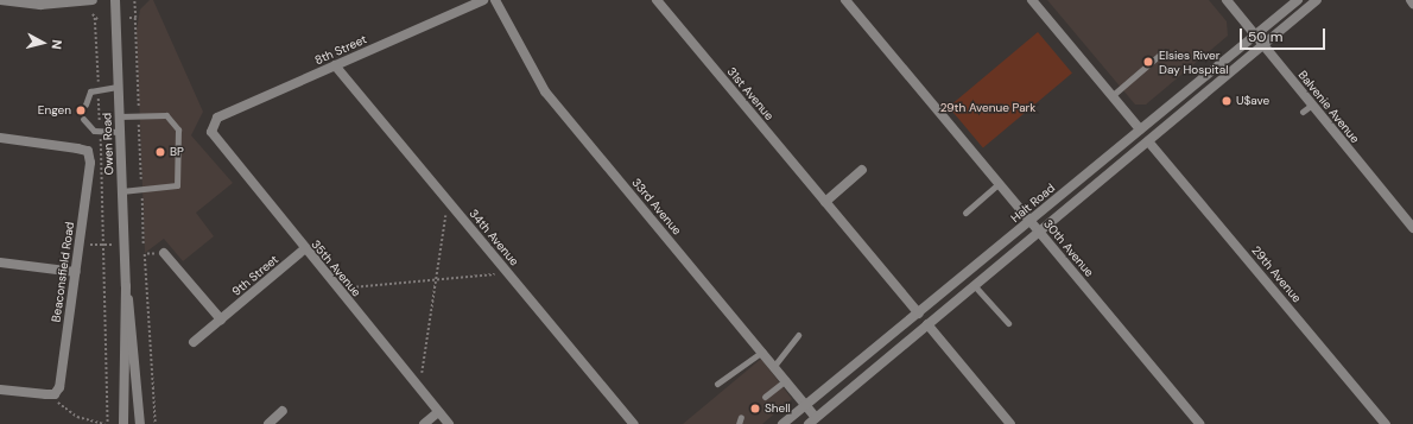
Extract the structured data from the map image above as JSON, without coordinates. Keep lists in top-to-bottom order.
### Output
{
  "streets": {
    "street": [
      "8th Street",
      "31st Avenue",
      "Balvenie Avenue",
      "Owen Road",
      "Halt Road",
      "33rd Avenue",
      "34th Avenue",
      "30th Avenue",
      "35th Avenue",
      "Beaconsfield Road",
      "29th Avenue",
      "9th Street"
    ]
  },
  "crossings": [
    ["8th Street", "34th Avenue"],
    ["8th Street", "35th Avenue"],
    ["31st Avenue", "Halt Road"],
    ["Balvenie Avenue", "Halt Road"],
    ["Halt Road", "33rd Avenue"],
    ["Halt Road", "30th Avenue"],
    ["35th Avenue", "9th Street"]
  ],
  "parks": ["29th Avenue Park"],
  "places": [
    "Elsies River Day Hospital",
    "U$ave",
    "Engen",
    "BP",
    "Shell"
  ],
  "scale_bar": "50 m",
  "north": "right"
}
